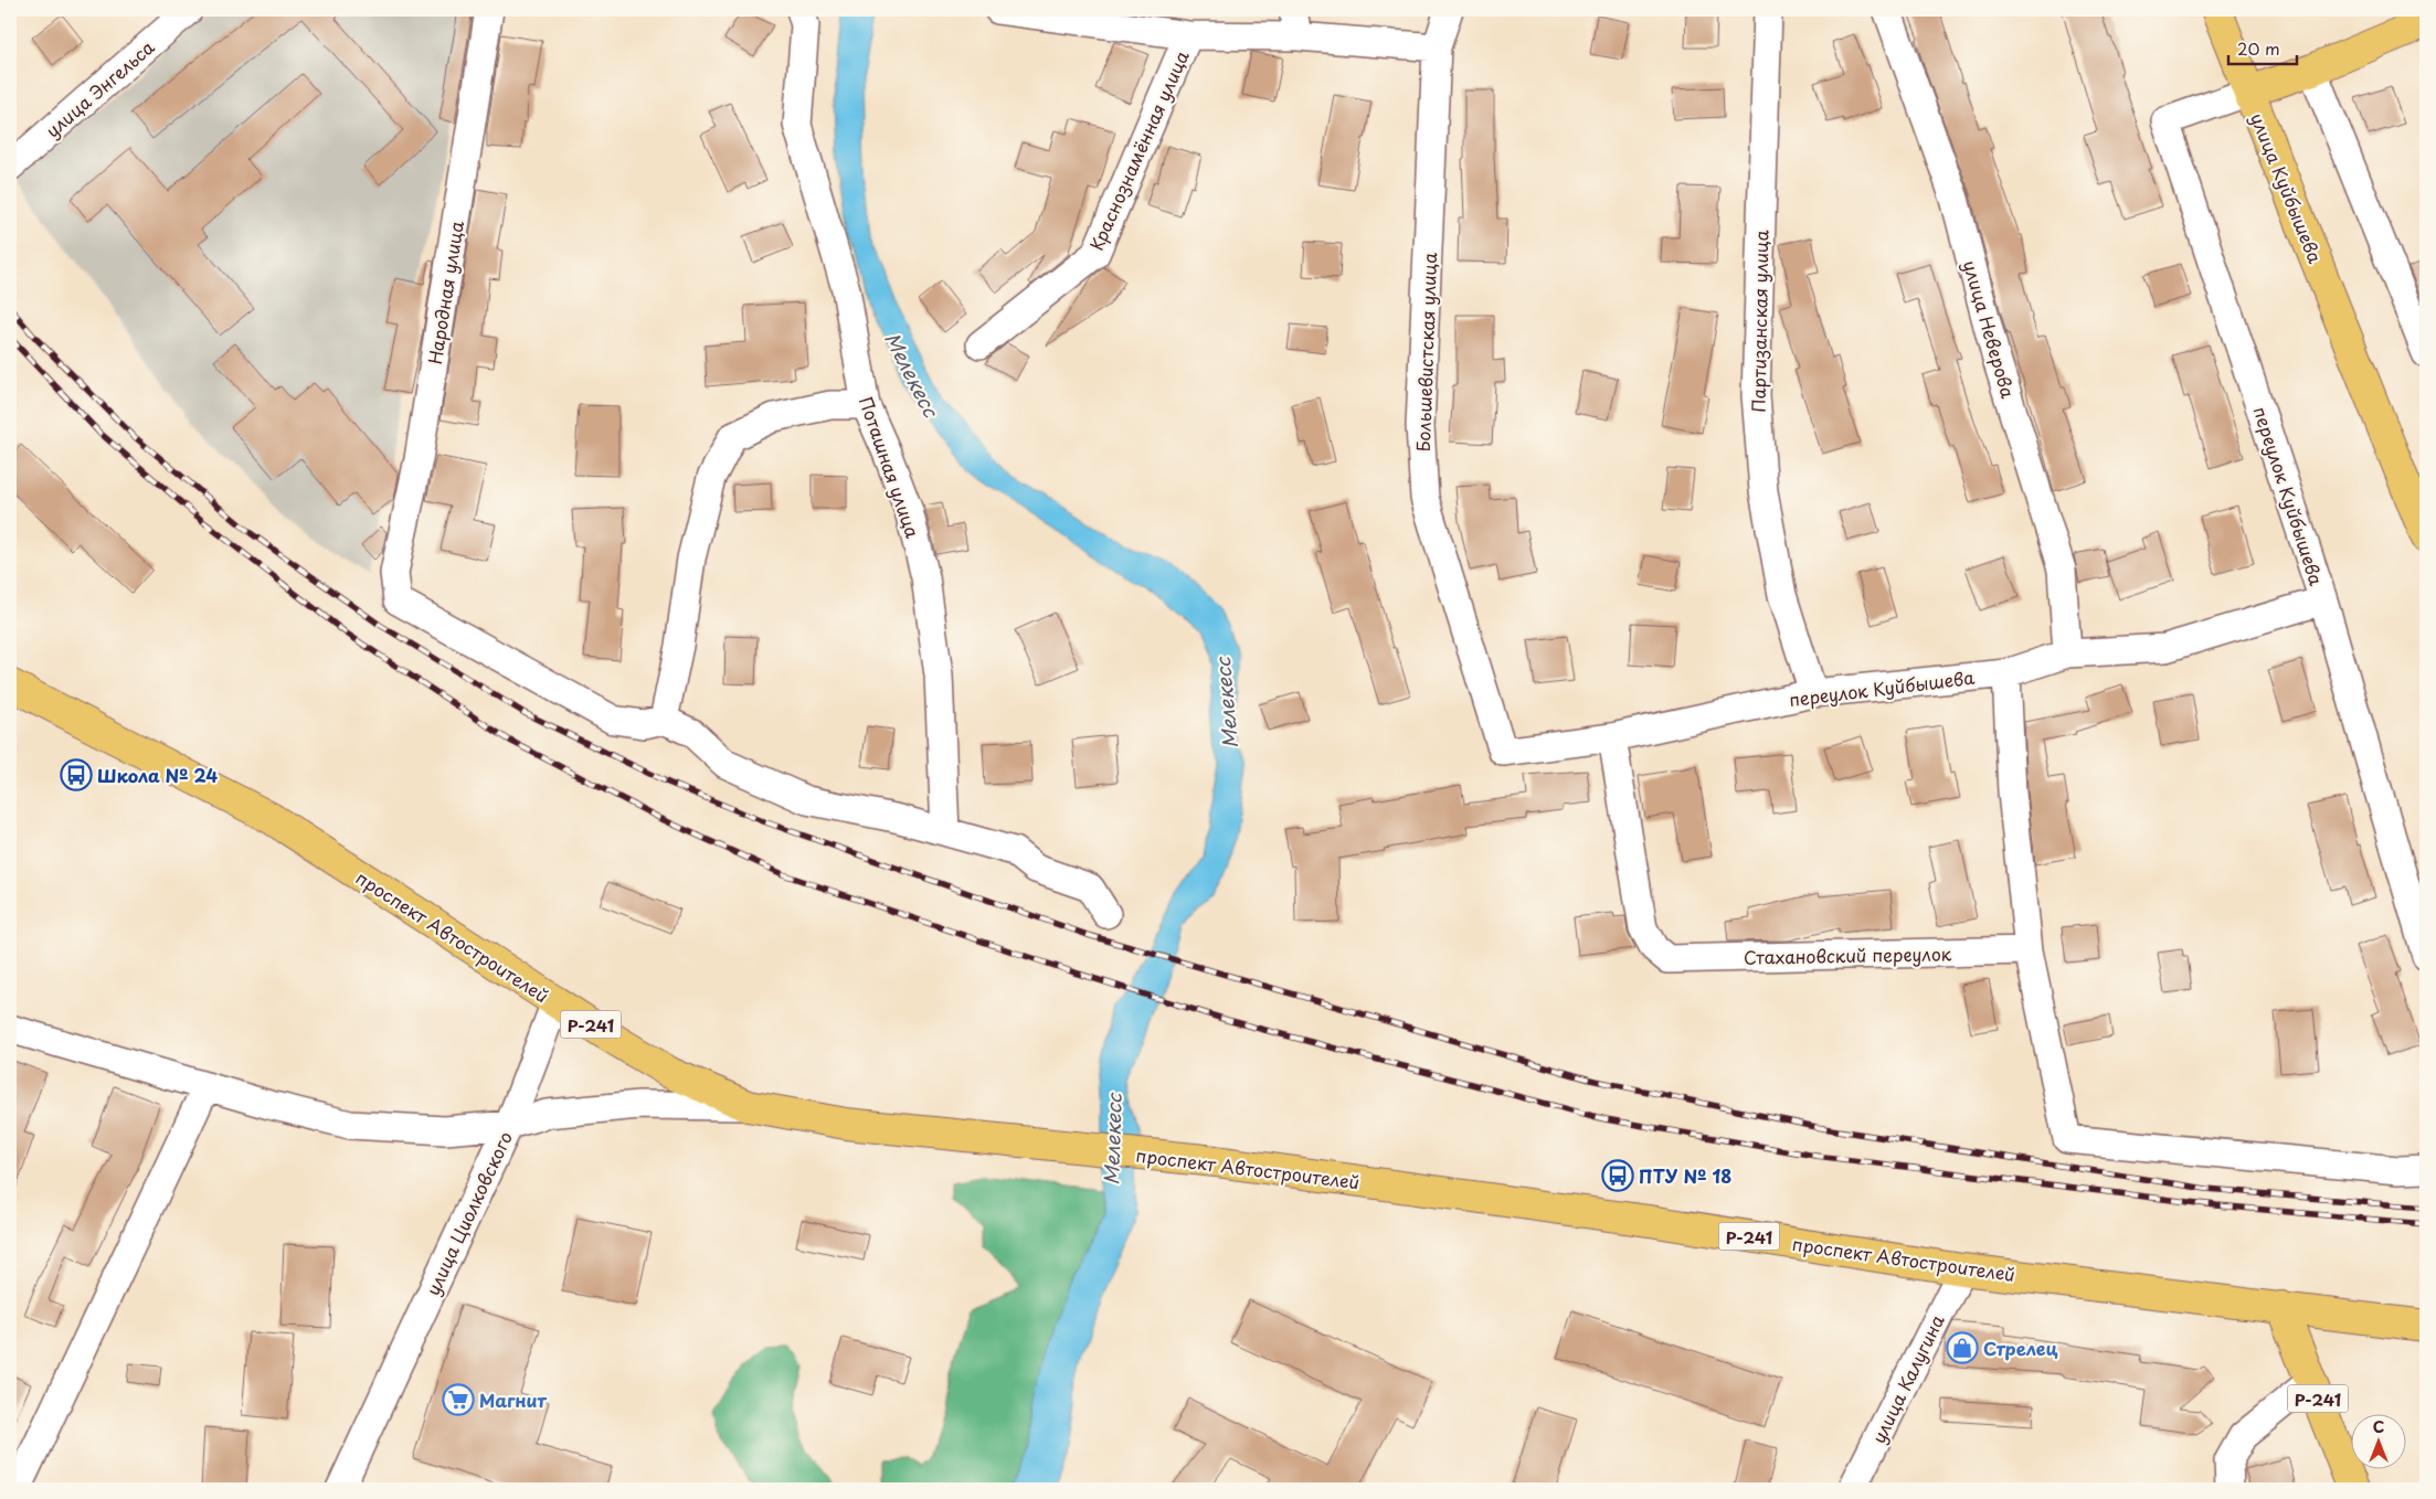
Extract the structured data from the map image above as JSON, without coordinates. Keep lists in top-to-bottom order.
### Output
{
  "streets": {
    "main road": ["улица Куйбышева", "проспект Автостроителей", "Р-241"],
    "street": [
      "улица Энгельса",
      "Краснознамённая улица",
      "Народная улица",
      "Партизанская улица",
      "улица Неверова",
      "Большевистская улица",
      "Поташная улица",
      "переулок Куйбышева",
      "Стахановский переулок",
      "улица Циолковского",
      "улица Калугина"
    ]
  },
  "crossings": [
    ["Краснознамённая улица", "Большевистская улица"],
    ["улица Куйбышева", "переулок Куйбышева"],
    ["Партизанская улица", "переулок Куйбышева"],
    ["улица Неверова", "переулок Куйбышева"],
    ["Большевистская улица", "переулок Куйбышева"],
    ["переулок Куйбышева", "Стахановский переулок"],
    ["проспект Автостроителей", "Р-241"],
    ["проспект Автостроителей", "улица Циолковского"],
    ["проспект Автостроителей", "улица Калугина"]
  ],
  "water": ["Мелекесс"],
  "places": {
    "bus stop": ["Школа № 24", "ПТУ № 18"],
    "shop": ["Стрелец"],
    "supermarket": ["Магнит"]
  },
  "scale_bar": "20 m",
  "north": "top"
}
